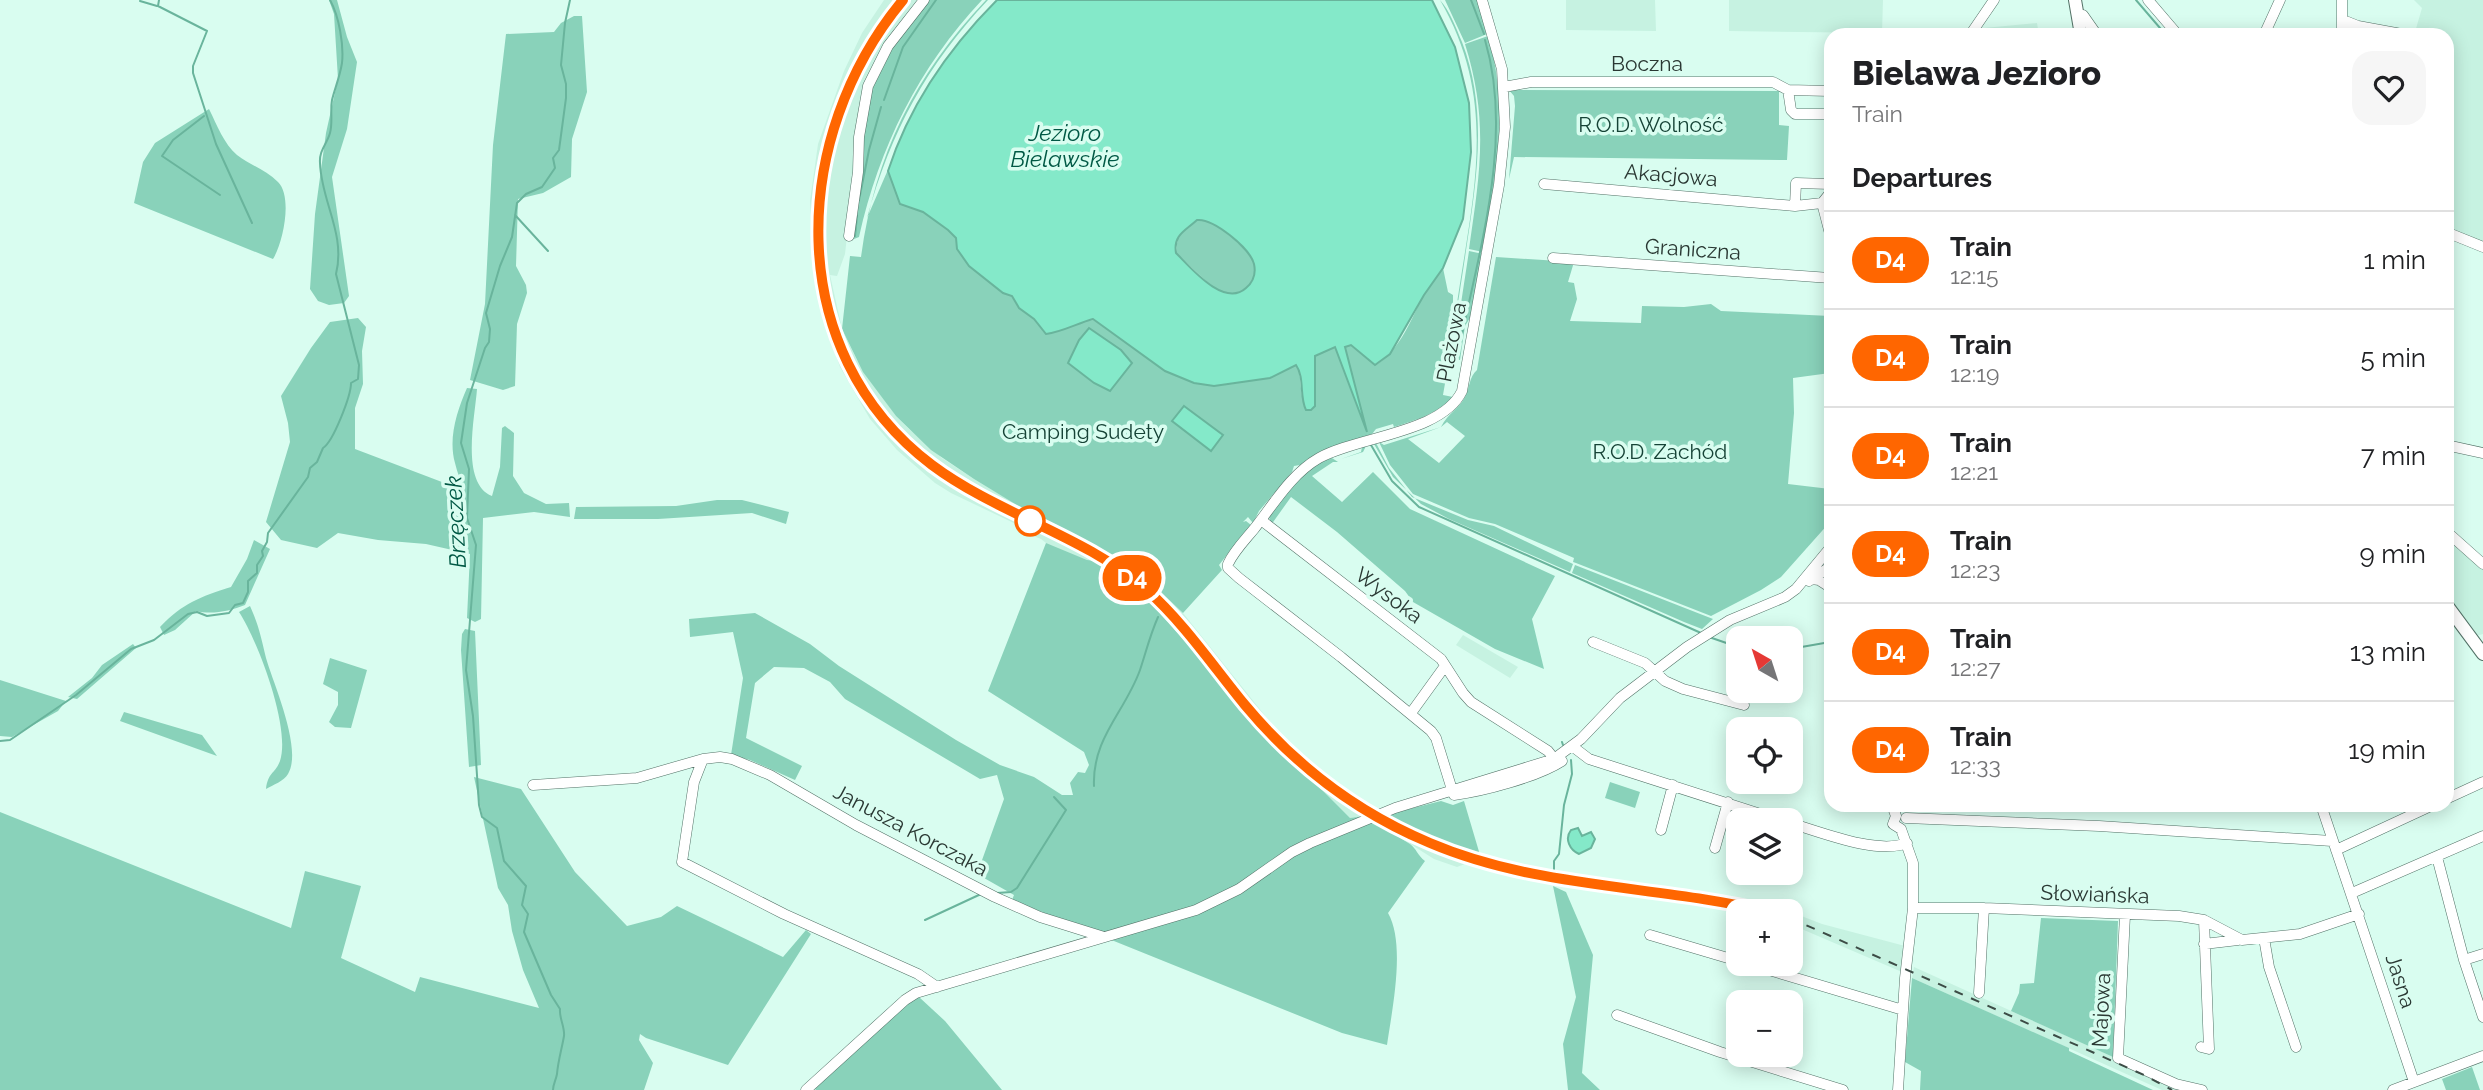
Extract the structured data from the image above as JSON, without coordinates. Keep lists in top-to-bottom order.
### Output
{
  "streets": {
    "street": [
      "Boczna",
      "Akacjowa",
      "Graniczna",
      "Plażowa",
      "Wysoka",
      "Janusza Korczaka",
      "Słowiańska",
      "Jasna",
      "Majowa"
    ]
  },
  "crossings": [
    ["Boczna", "Plażowa"],
    ["Plażowa", "Wysoka"],
    ["Słowiańska", "Majowa"]
  ],
  "water": ["Jezioro Bielawskie", "Brzęczek"],
  "parks": ["R.O.D. Wolność", "Camping Sudety", "R.O.D. Zachód"],
  "north": "top left",
  "page": {
    "on_map": "D4",
    "heading": [
      ["Bielawa Jezioro", "Train"],
      "Departures"
    ],
    "list": [
      {
        "mark": "D4",
        "name": "Train",
        "note": "12:15",
        "value": "1 min"
      },
      {
        "mark": "D4",
        "name": "Train",
        "note": "12:19",
        "value": "5 min"
      },
      {
        "mark": "D4",
        "name": "Train",
        "note": "12:21",
        "value": "7 min"
      },
      {
        "mark": "D4",
        "name": "Train",
        "note": "12:23",
        "value": "9 min"
      },
      {
        "mark": "D4",
        "name": "Train",
        "note": "12:27",
        "value": "13 min"
      },
      {
        "mark": "D4",
        "name": "Train",
        "note": "12:33",
        "value": "19 min"
      }
    ],
    "map_buttons": ["+", "−"]
  }
}
